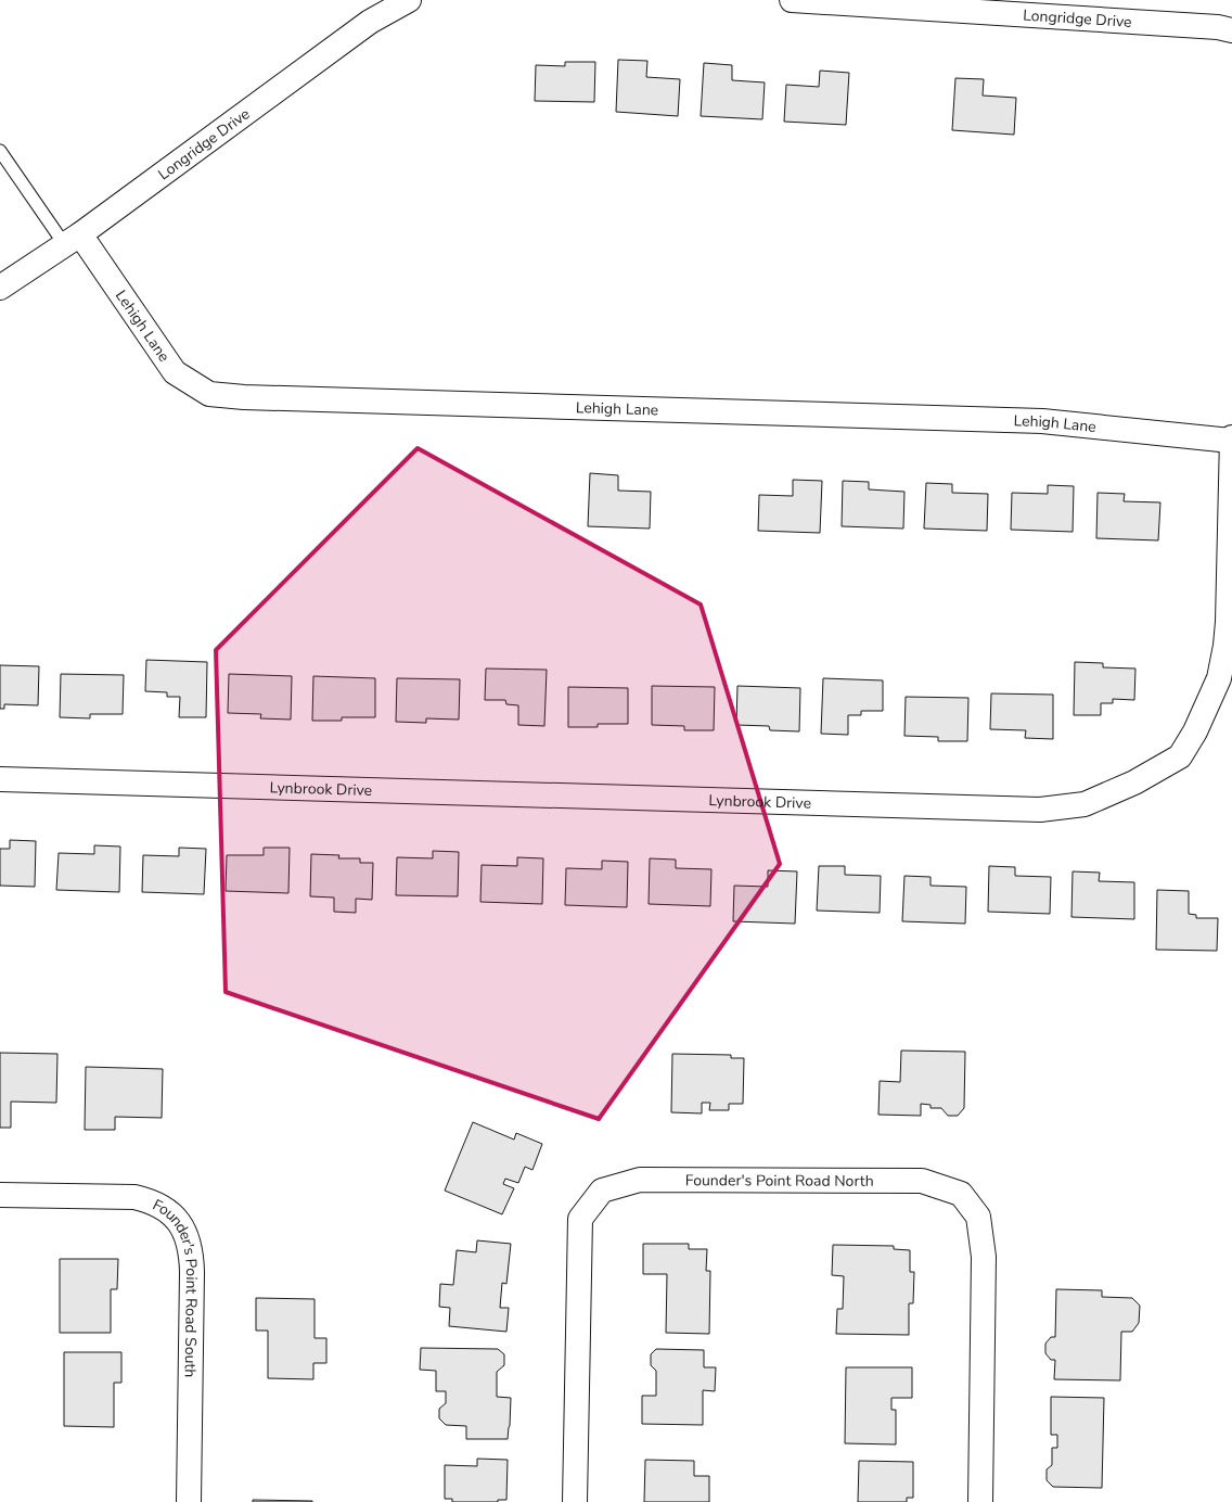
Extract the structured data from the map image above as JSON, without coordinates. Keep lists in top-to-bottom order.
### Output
{
  "streets": {
    "street": [
      "Longridge Drive",
      "Lehigh Lane",
      "Lynbrook Drive",
      "Founder's Point Road North",
      "Founder's Point Road South"
    ]
  },
  "crossings": [
    ["Longridge Drive", "Lehigh Lane"],
    ["Lehigh Lane", "Lynbrook Drive"]
  ]
}
